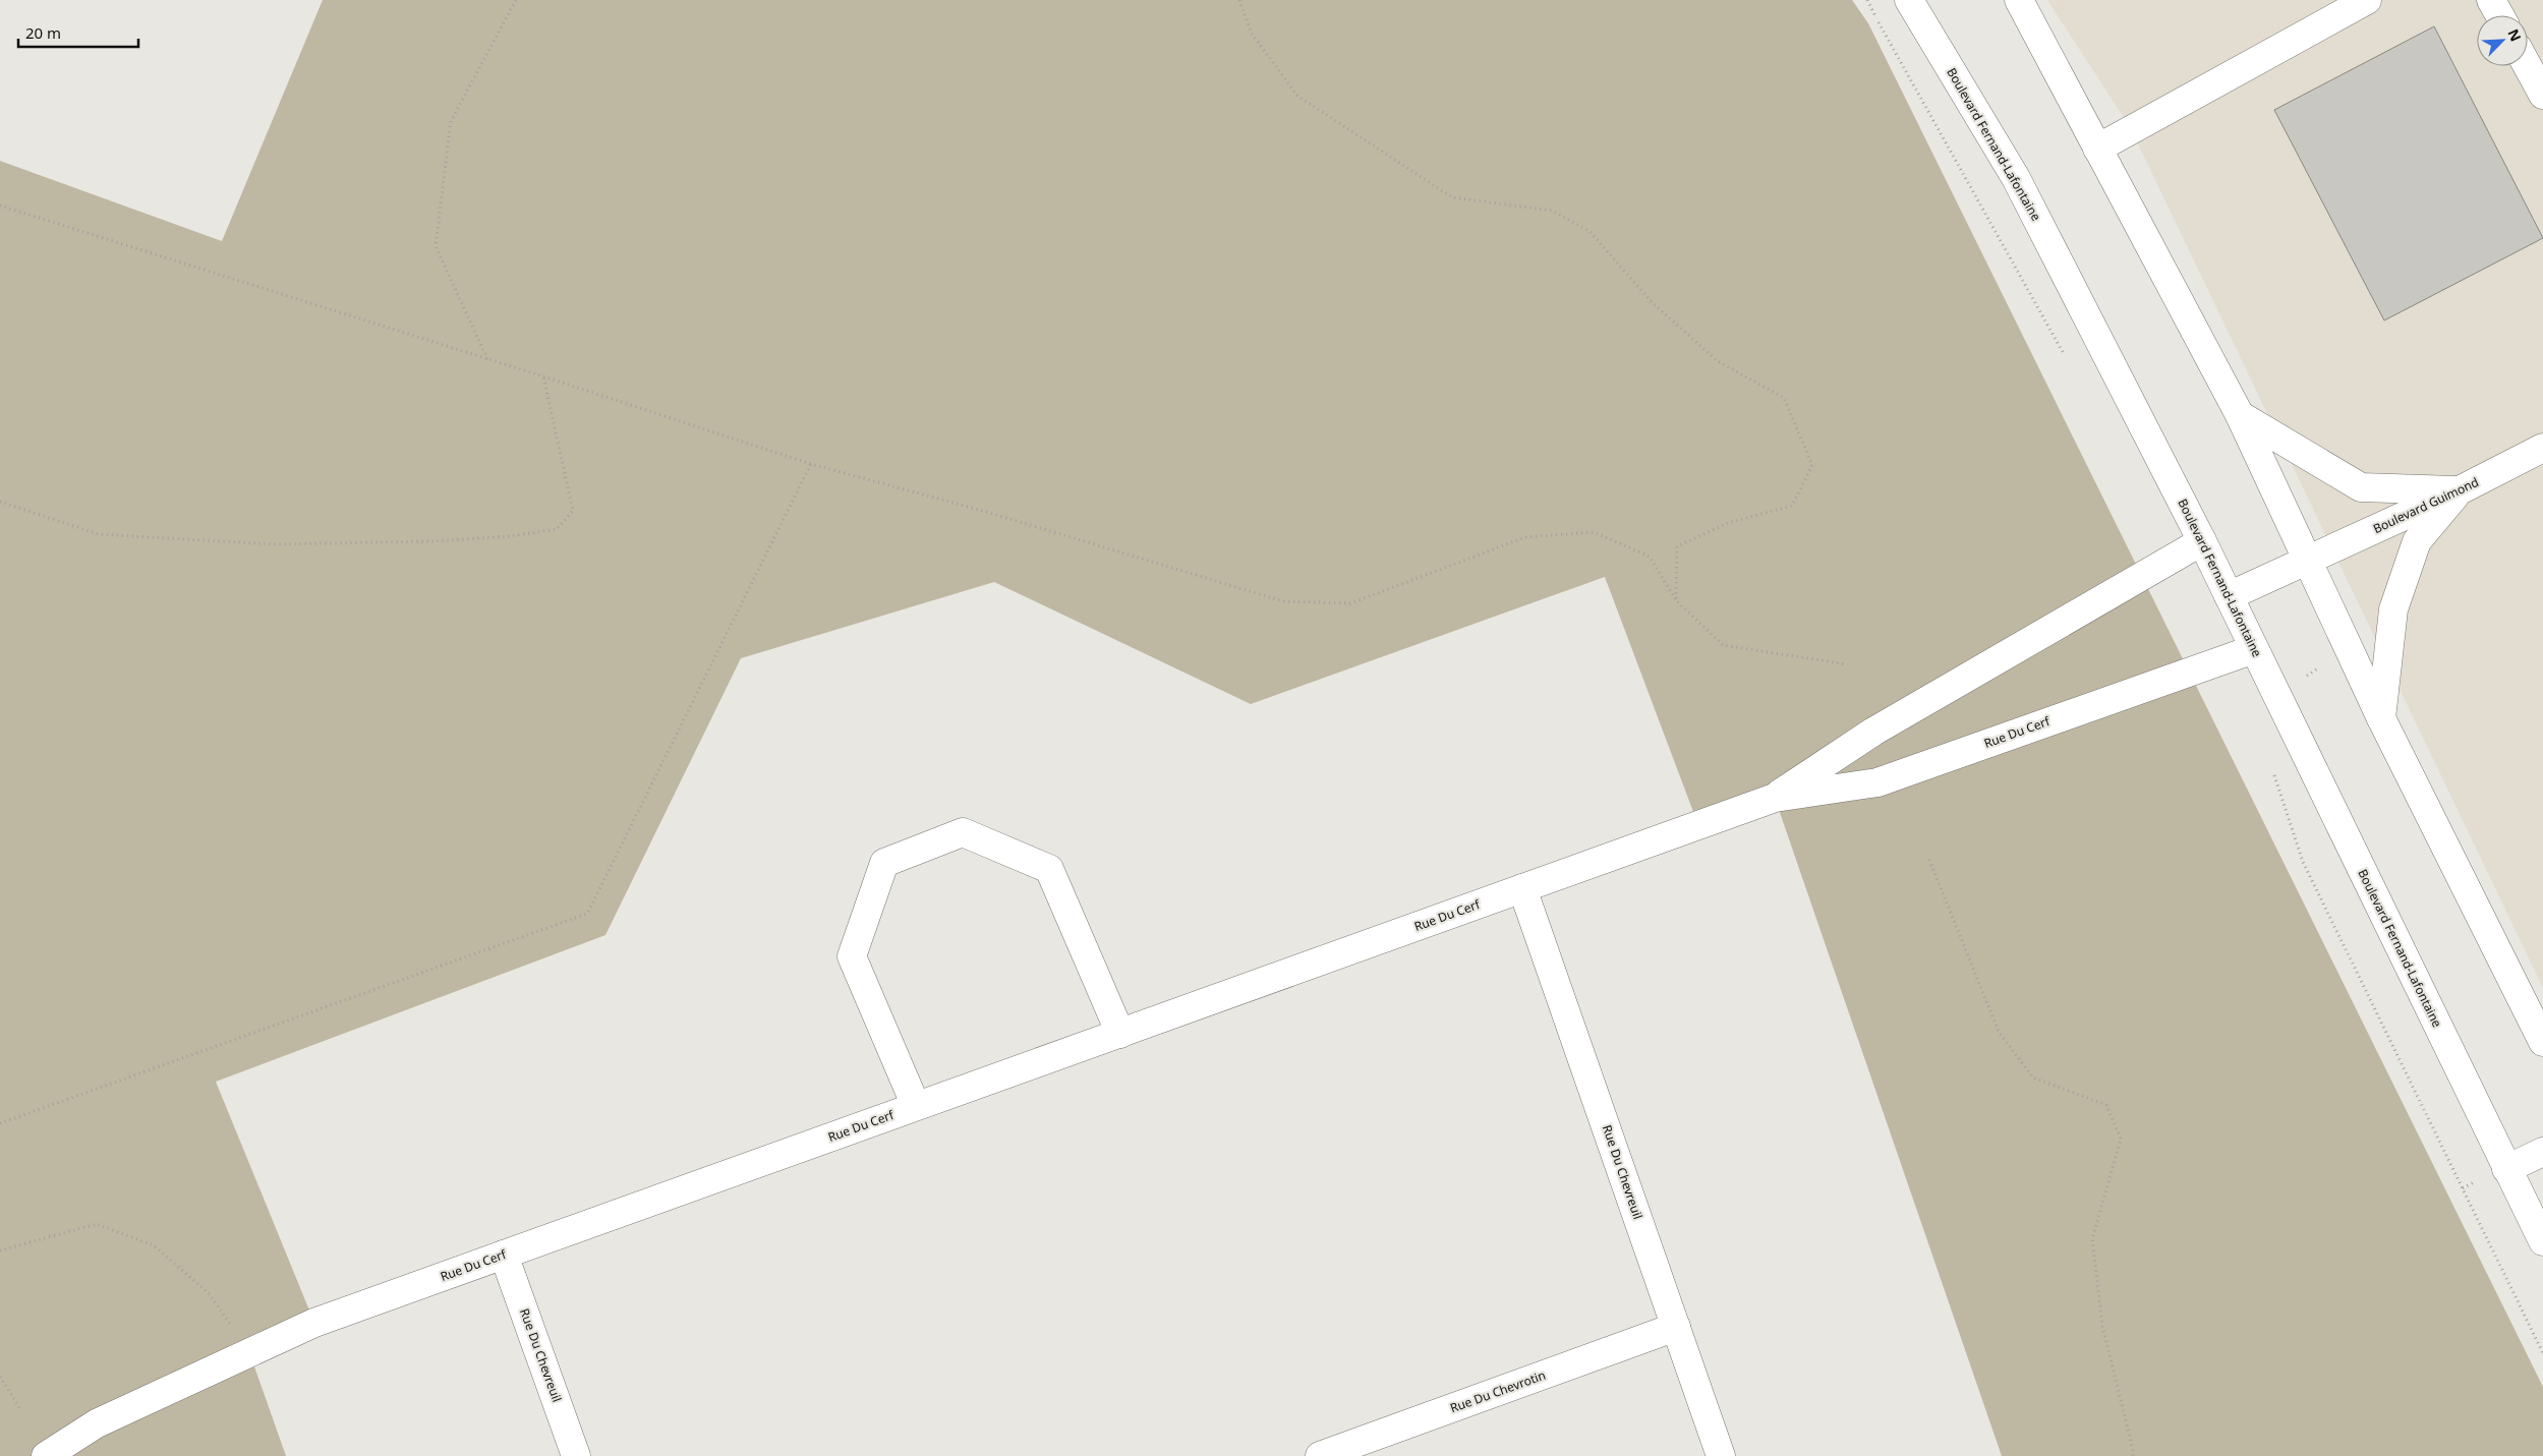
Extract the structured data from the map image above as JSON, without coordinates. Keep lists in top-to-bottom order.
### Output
{
  "streets": {
    "street": [
      "Boulevard Fernand-Lafontaine",
      "Boulevard Guimond",
      "Rue Du Cerf",
      "Rue Du Chevreuil",
      "Rue Du Chevrotin"
    ]
  },
  "crossings": [
    ["Boulevard Fernand-Lafontaine", "Rue Du Cerf"],
    ["Rue Du Cerf", "Rue Du Chevreuil"],
    ["Rue Du Chevreuil", "Rue Du Chevrotin"]
  ],
  "scale_bar": "20 m",
  "north": "top right"
}
